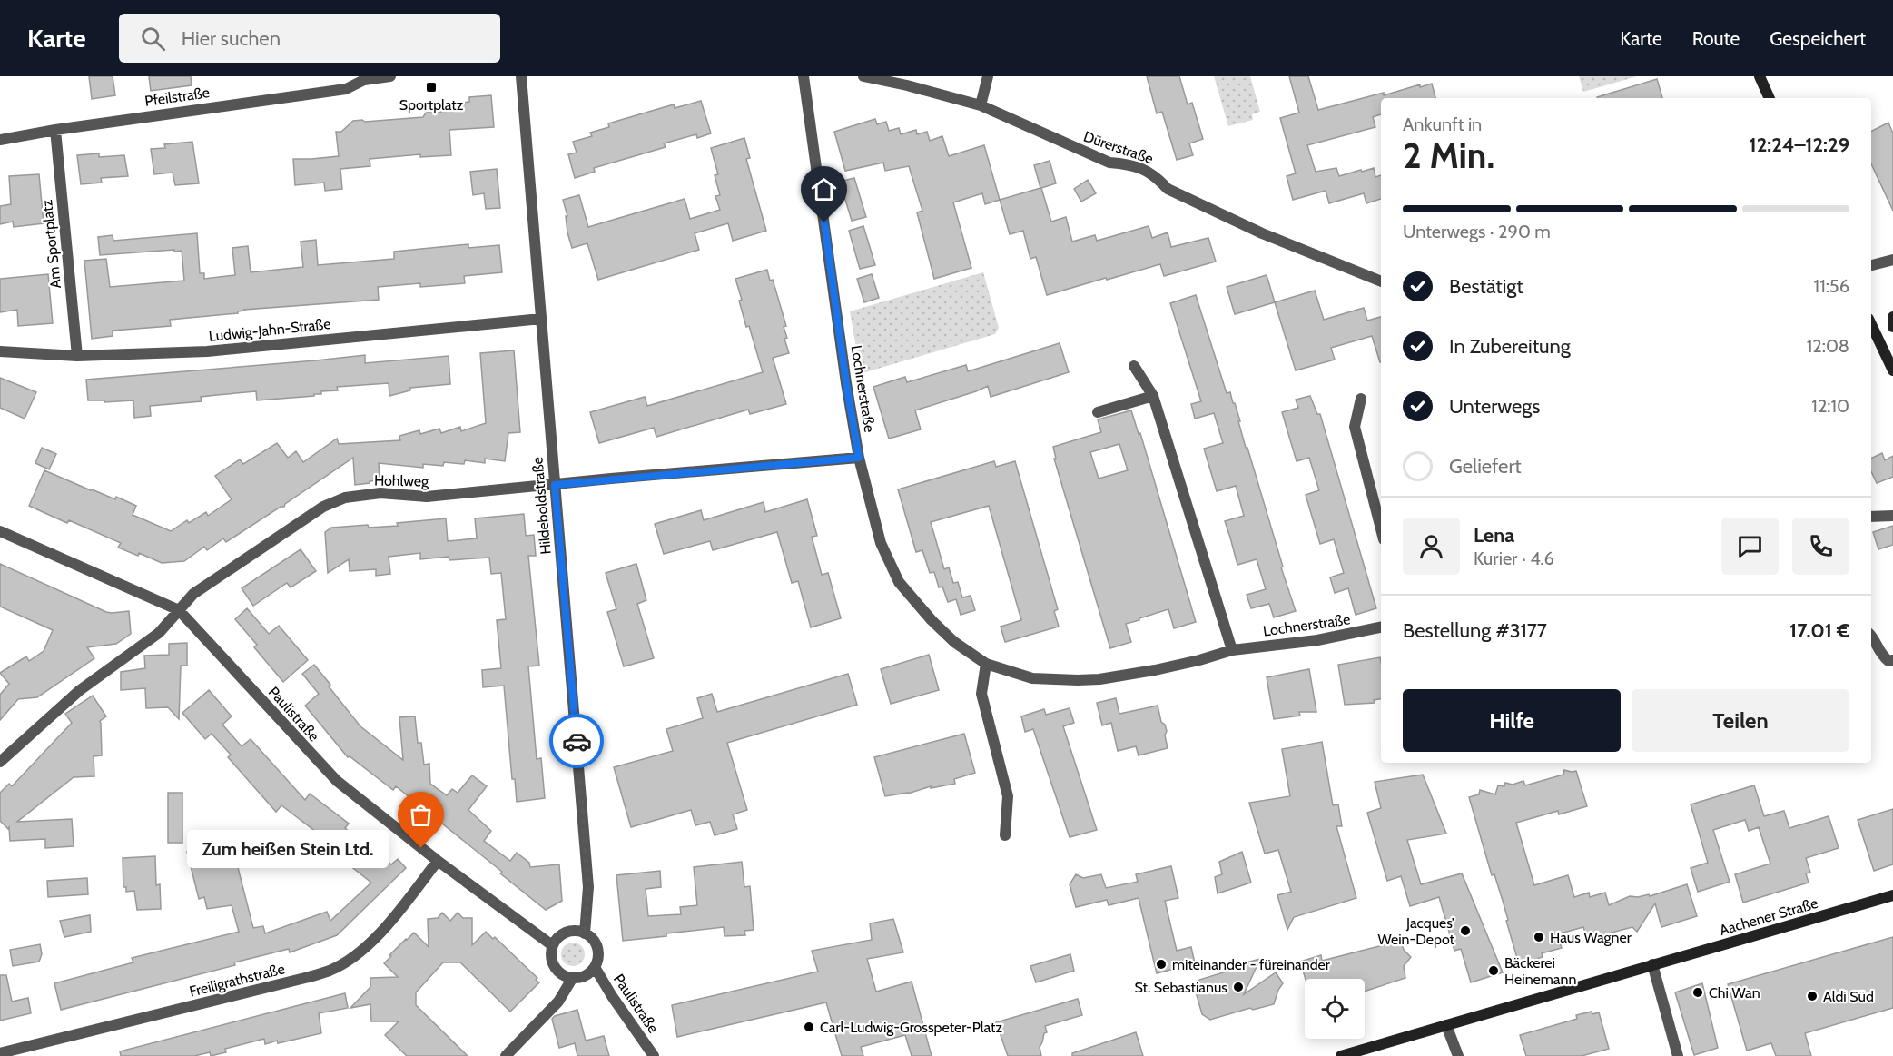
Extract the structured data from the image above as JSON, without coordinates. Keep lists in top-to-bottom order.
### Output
{
  "streets": {
    "main road": ["Aachener Straße"],
    "street": [
      "Pfeilstraße",
      "Dürerstraße",
      "Am Sportplatz",
      "Ludwig-Jahn-Straße",
      "Lochnerstraße",
      "Hohlweg",
      "Hildeboldstraße",
      "Paulistraße",
      "Freiligrathstraße"
    ]
  },
  "crossings": [
    ["Pfeilstraße", "Am Sportplatz"],
    ["Am Sportplatz", "Ludwig-Jahn-Straße"],
    ["Ludwig-Jahn-Straße", "Hildeboldstraße"],
    ["Lochnerstraße", "Hohlweg"],
    ["Hohlweg", "Hildeboldstraße"],
    ["Hohlweg", "Paulistraße"],
    ["Hildeboldstraße", "Paulistraße"],
    ["Paulistraße", "Freiligrathstraße"]
  ],
  "places": {
    "transit": ["Sportplatz"],
    "other": [
      "Zum heißen Stein Ltd.",
      "Jacques’ Wein-Depot",
      "Haus Wagner",
      "miteinander - füreinander",
      "Bäckerei Heinemann",
      "St. Sebastianus",
      "Chi Wan",
      "Aldi Süd",
      "Carl-Ludwig-Grosspeter-Platz"
    ]
  },
  "page": {
    "header": "Karte",
    "search": "Hier suchen",
    "nav": ["Karte", "Route", "Gespeichert"],
    "heading": ["2 Min.", "Ankunft in", "12:24–12:29"],
    "panel": [
      "Lena",
      "Kurier · 4.6",
      "Bestellung #3177",
      "17.01 €"
    ],
    "bar": "Unterwegs · 290 m",
    "list": [
      ["Bestätigt", "11:56"],
      ["In Zubereitung", "12:08"],
      ["Unterwegs", "12:10"],
      "Geliefert"
    ],
    "buttons": ["Hilfe", "Teilen"],
    "bubble": "Zum heißen Stein Ltd."
  }
}
